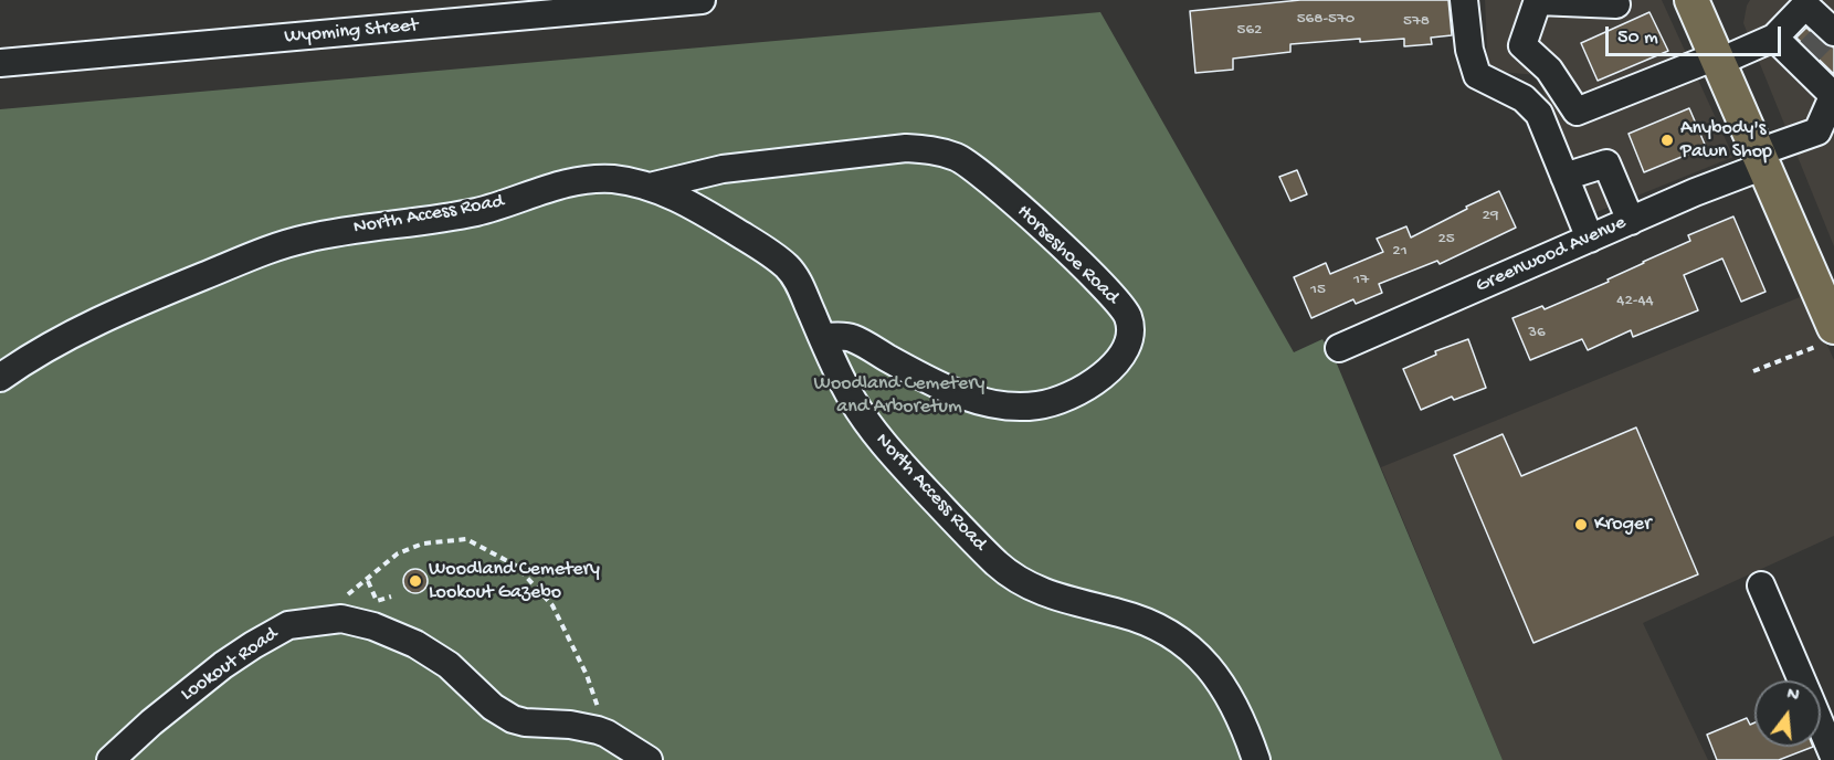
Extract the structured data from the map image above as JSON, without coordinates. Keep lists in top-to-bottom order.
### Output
{
  "streets": {
    "street": [
      "Wyoming Street",
      "North Access Road",
      "Horseshoe Road",
      "Greenwood Avenue",
      "Lookout Road"
    ]
  },
  "crossings": [
    ["North Access Road", "Horseshoe Road"]
  ],
  "parks": ["Woodland Cemetery and Arboretum"],
  "places": ["Anybody's Pawn Shop", "Kroger", "Woodland Cemetery Lookout Gazebo"],
  "house_numbers": [
    "568-570",
    "578",
    "562",
    "29",
    "25",
    "21",
    "17",
    "15",
    "42-44",
    "36"
  ],
  "scale_bar": "50 m",
  "north": "top"
}
